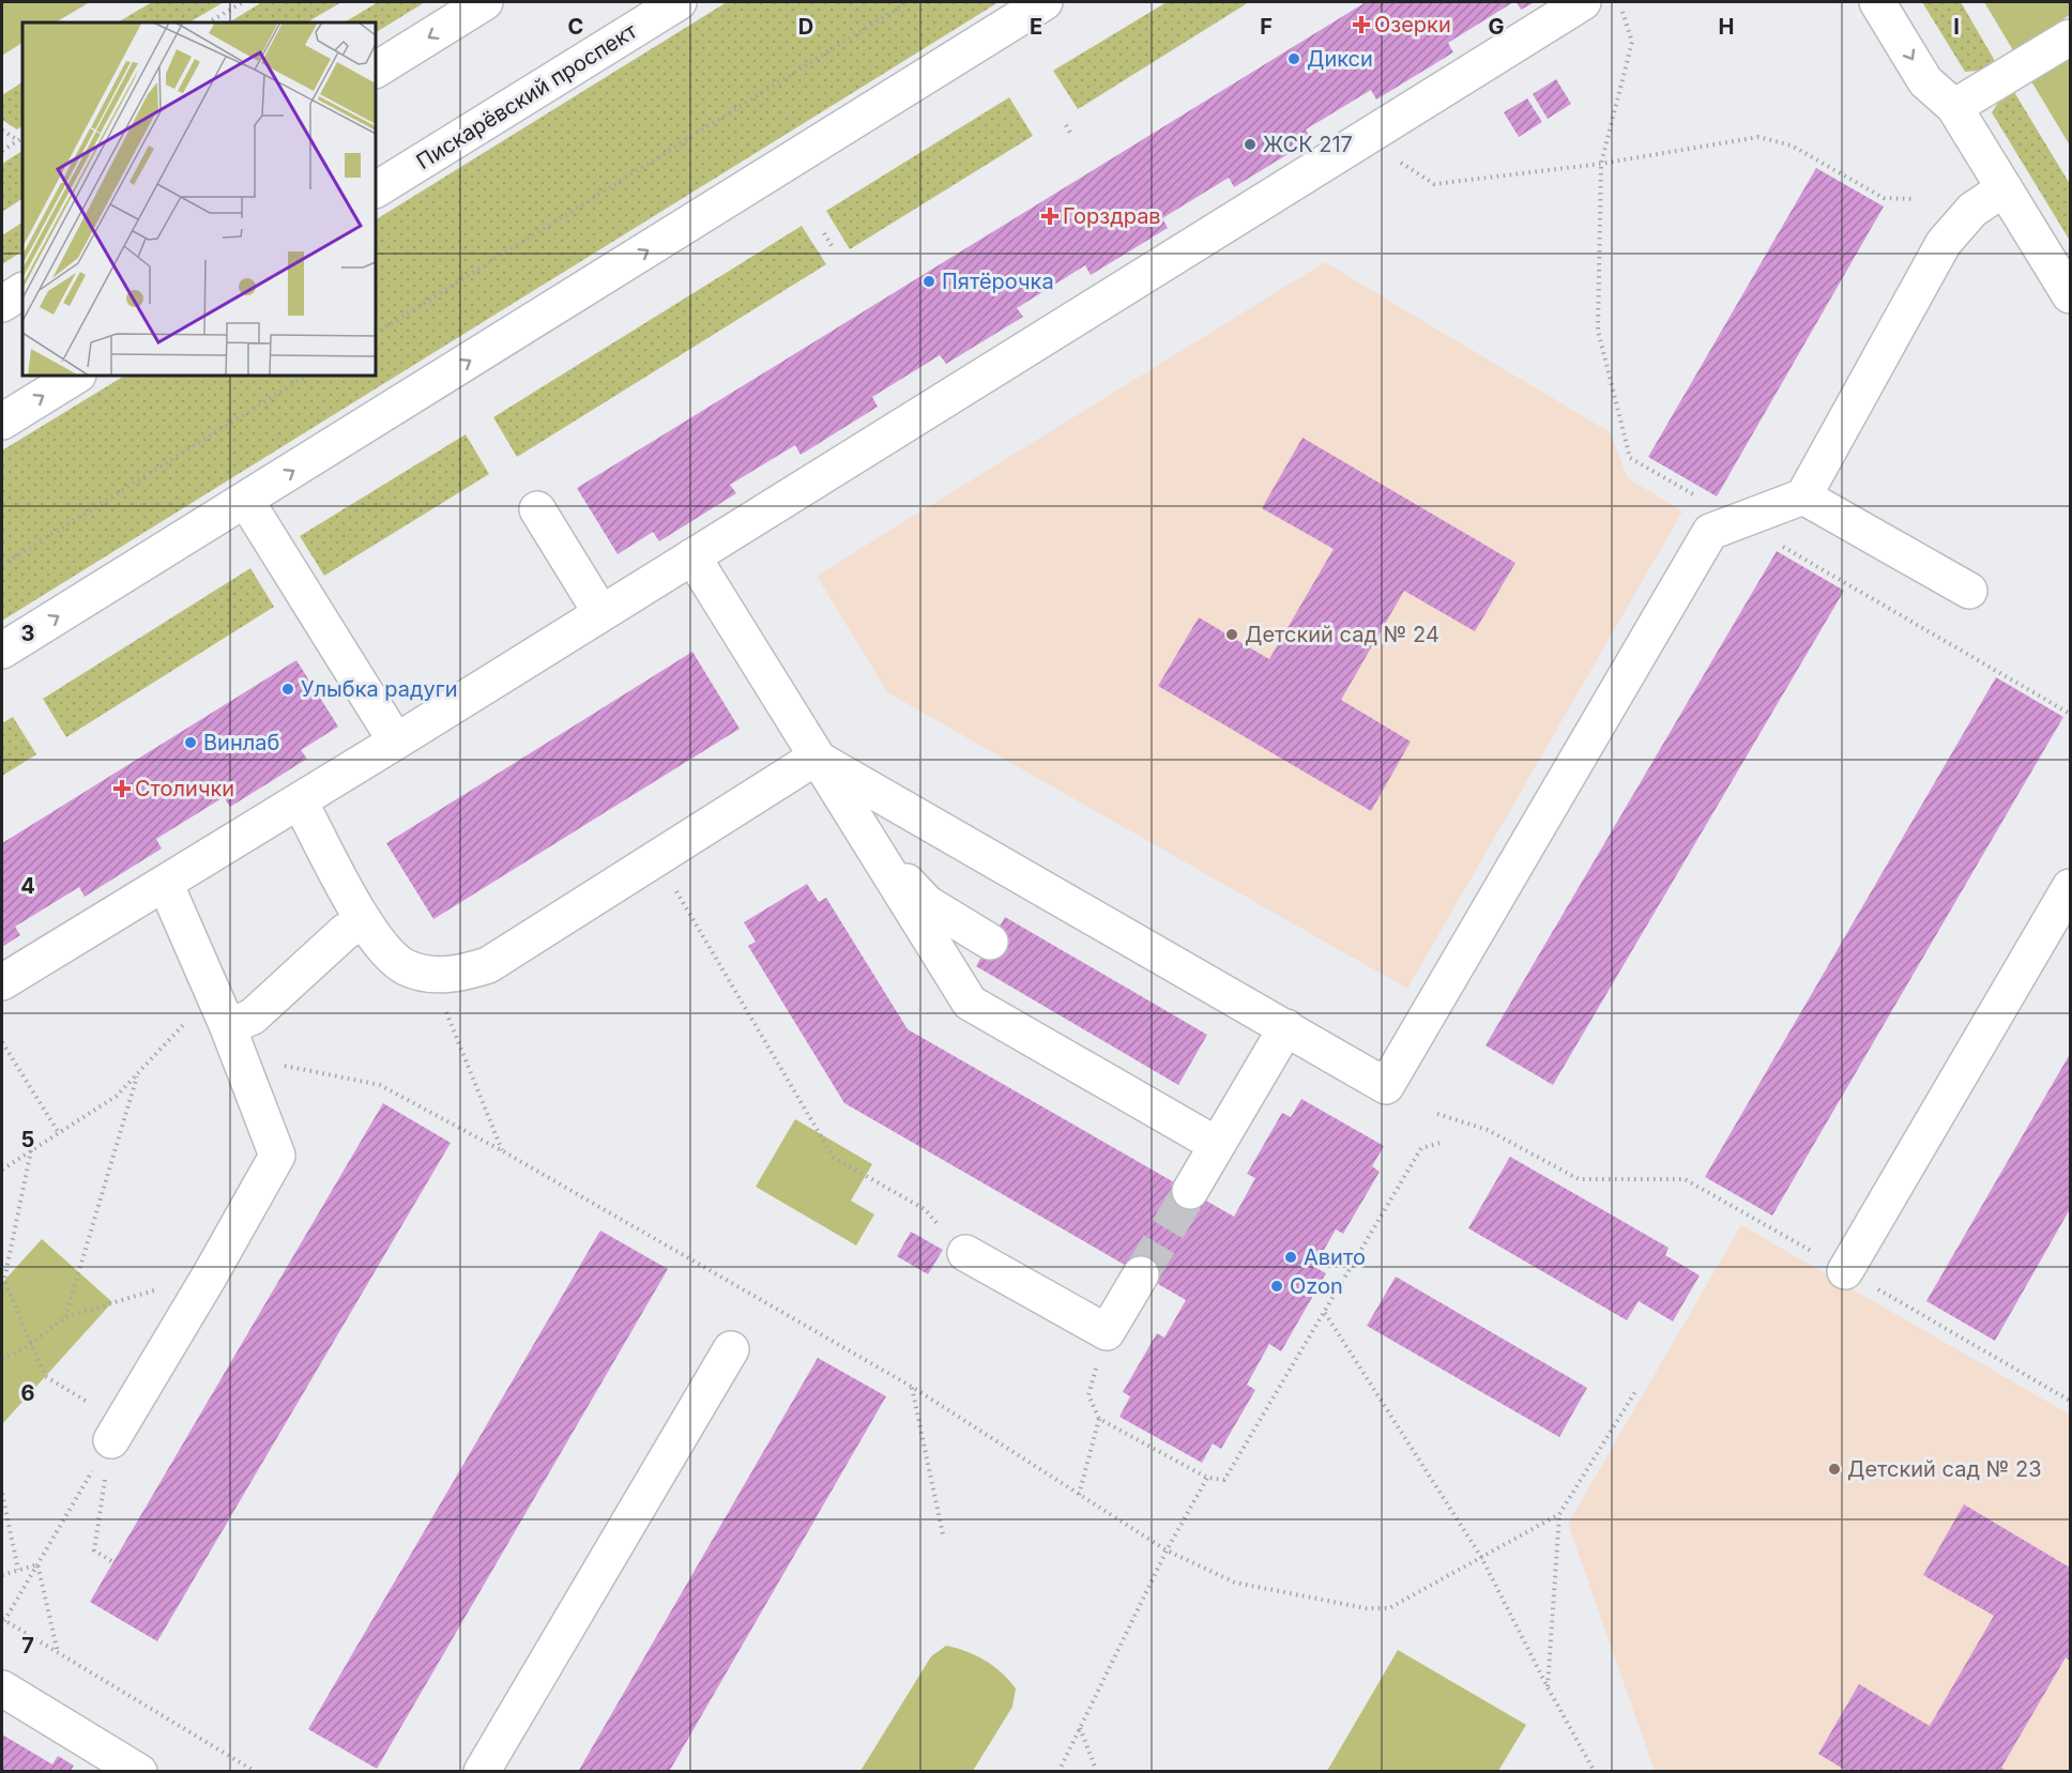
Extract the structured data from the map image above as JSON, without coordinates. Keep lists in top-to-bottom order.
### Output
{
  "streets": {
    "street": ["Пискарёвский проспект"]
  },
  "places": {
    "health": ["Озерки", "Горздрав", "Столички"],
    "other": [
      "Дикси",
      "ЖСК 217",
      "Пятёрочка",
      "Детский сад № 24",
      "Улыбка радуги",
      "Винлаб",
      "Авито",
      "Ozon",
      "Детский сад № 23"
    ]
  },
  "grid": {
    "columns": [
      "C",
      "D",
      "E",
      "F",
      "G",
      "H",
      "I"
    ],
    "rows": [
      "3",
      "4",
      "5",
      "6",
      "7"
    ]
  }
}
